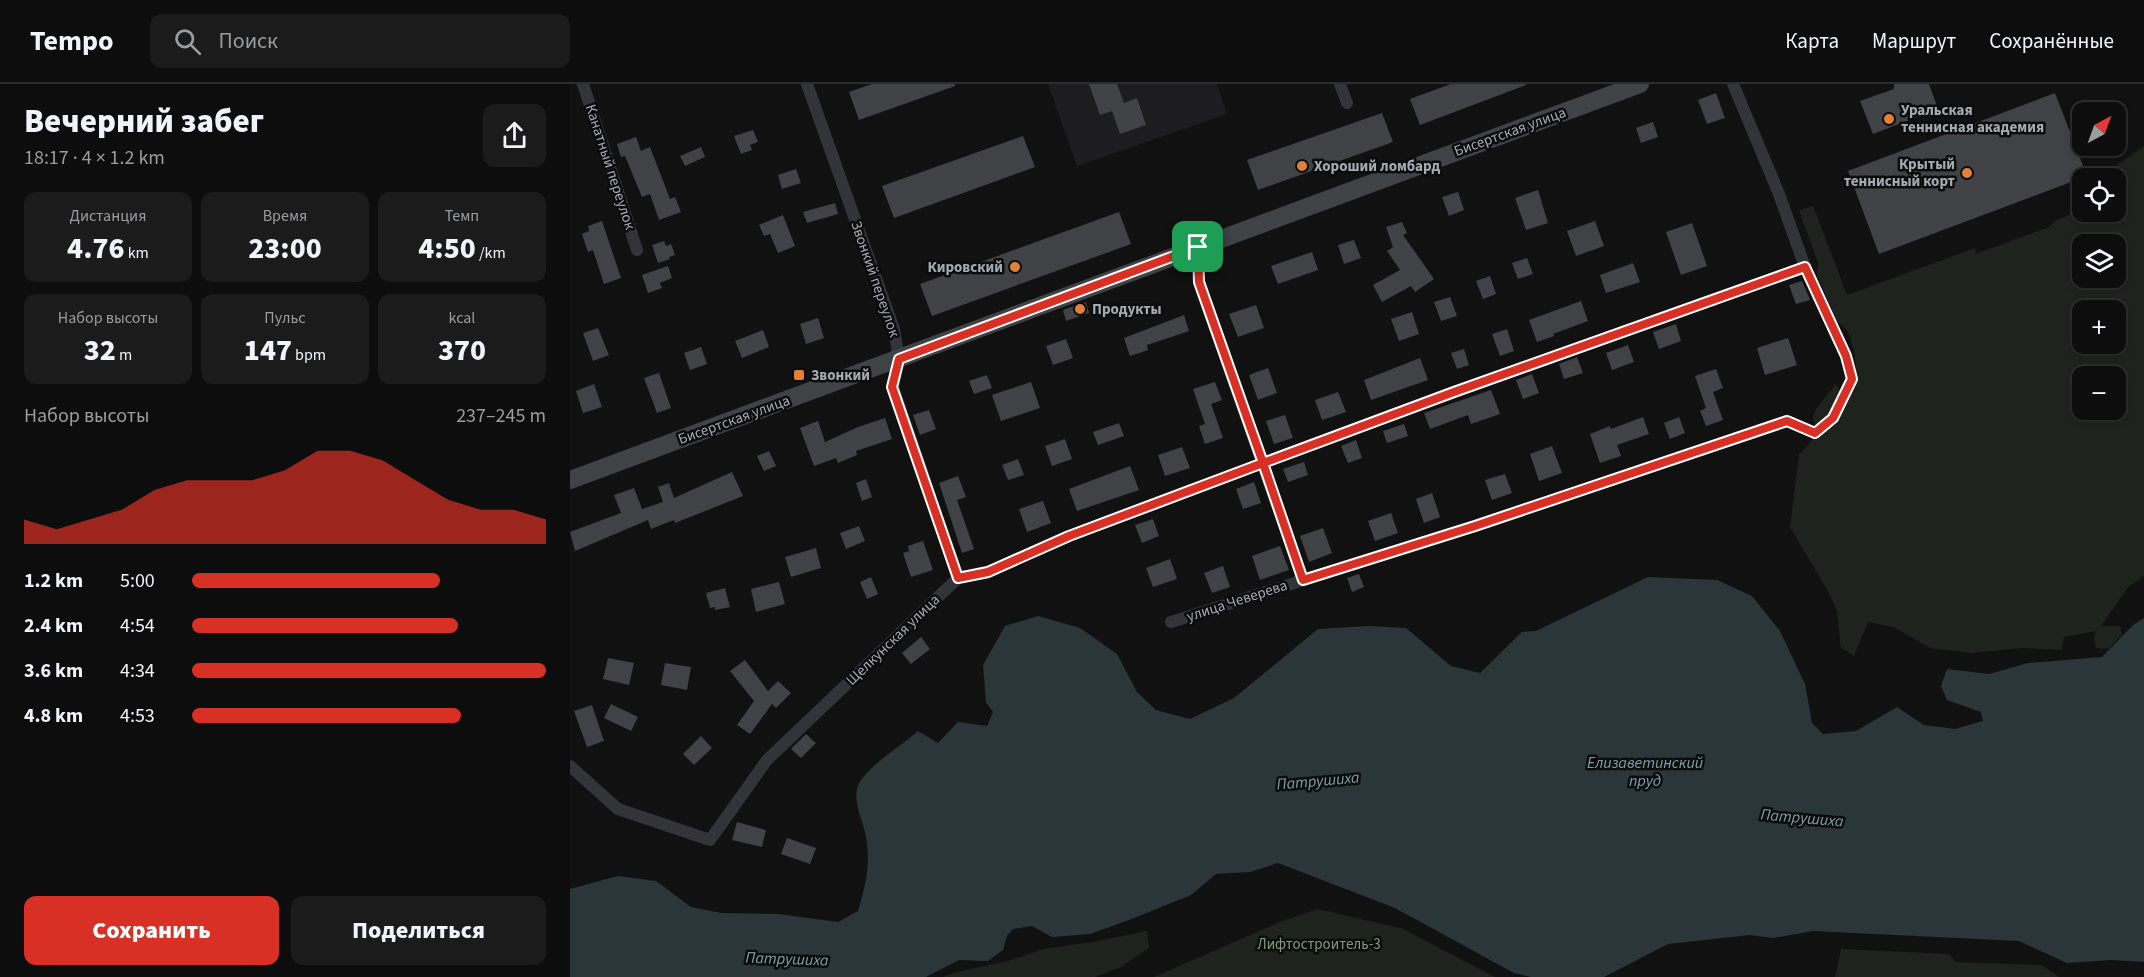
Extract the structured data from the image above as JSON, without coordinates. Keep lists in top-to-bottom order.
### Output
{
  "streets": {
    "main road": ["Бисертская улица"],
    "street": [
      "Канатный переулок",
      "Звонкий переулок",
      "улица Чеверева",
      "Щелкунская улица"
    ]
  },
  "crossings": [
    ["Бисертская улица", "Звонкий переулок"],
    ["Звонкий переулок", "Щелкунская улица"]
  ],
  "water": ["Елизаветинский пруд", "Патрушиха"],
  "parks": ["Лифтостроитель-3"],
  "places": {
    "other": [
      "Уральская теннисная академия",
      "Хороший ломбард",
      "Крытый теннисный корт",
      "Кировский",
      "Продукты"
    ],
    "transit": ["Звонкий"]
  },
  "north": "top right",
  "page": {
    "header": "Tempo",
    "search": "Поиск",
    "nav": ["Карта", "Маршрут", "Сохранённые"],
    "heading": ["Вечерний забег", "18:17 · 4 × 1.2 km"],
    "map_buttons": ["+", "−"],
    "stats": [
      ["Дистанция", "4.76 km"],
      ["Время", "23:00"],
      ["Темп", "4:50 /km"],
      ["Набор высоты", "32 m"],
      ["Пульс", "147 bpm"],
      ["kcal", "370"]
    ],
    "chart": ["Набор высоты", "237–245 m"],
    "list": [
      {
        "name": "1.2 km",
        "note": "5:00"
      },
      {
        "name": "2.4 km",
        "note": "4:54"
      },
      {
        "name": "3.6 km",
        "note": "4:34"
      },
      {
        "name": "4.8 km",
        "note": "4:53"
      }
    ],
    "buttons": ["Сохранить", "Поделиться"]
  }
}
